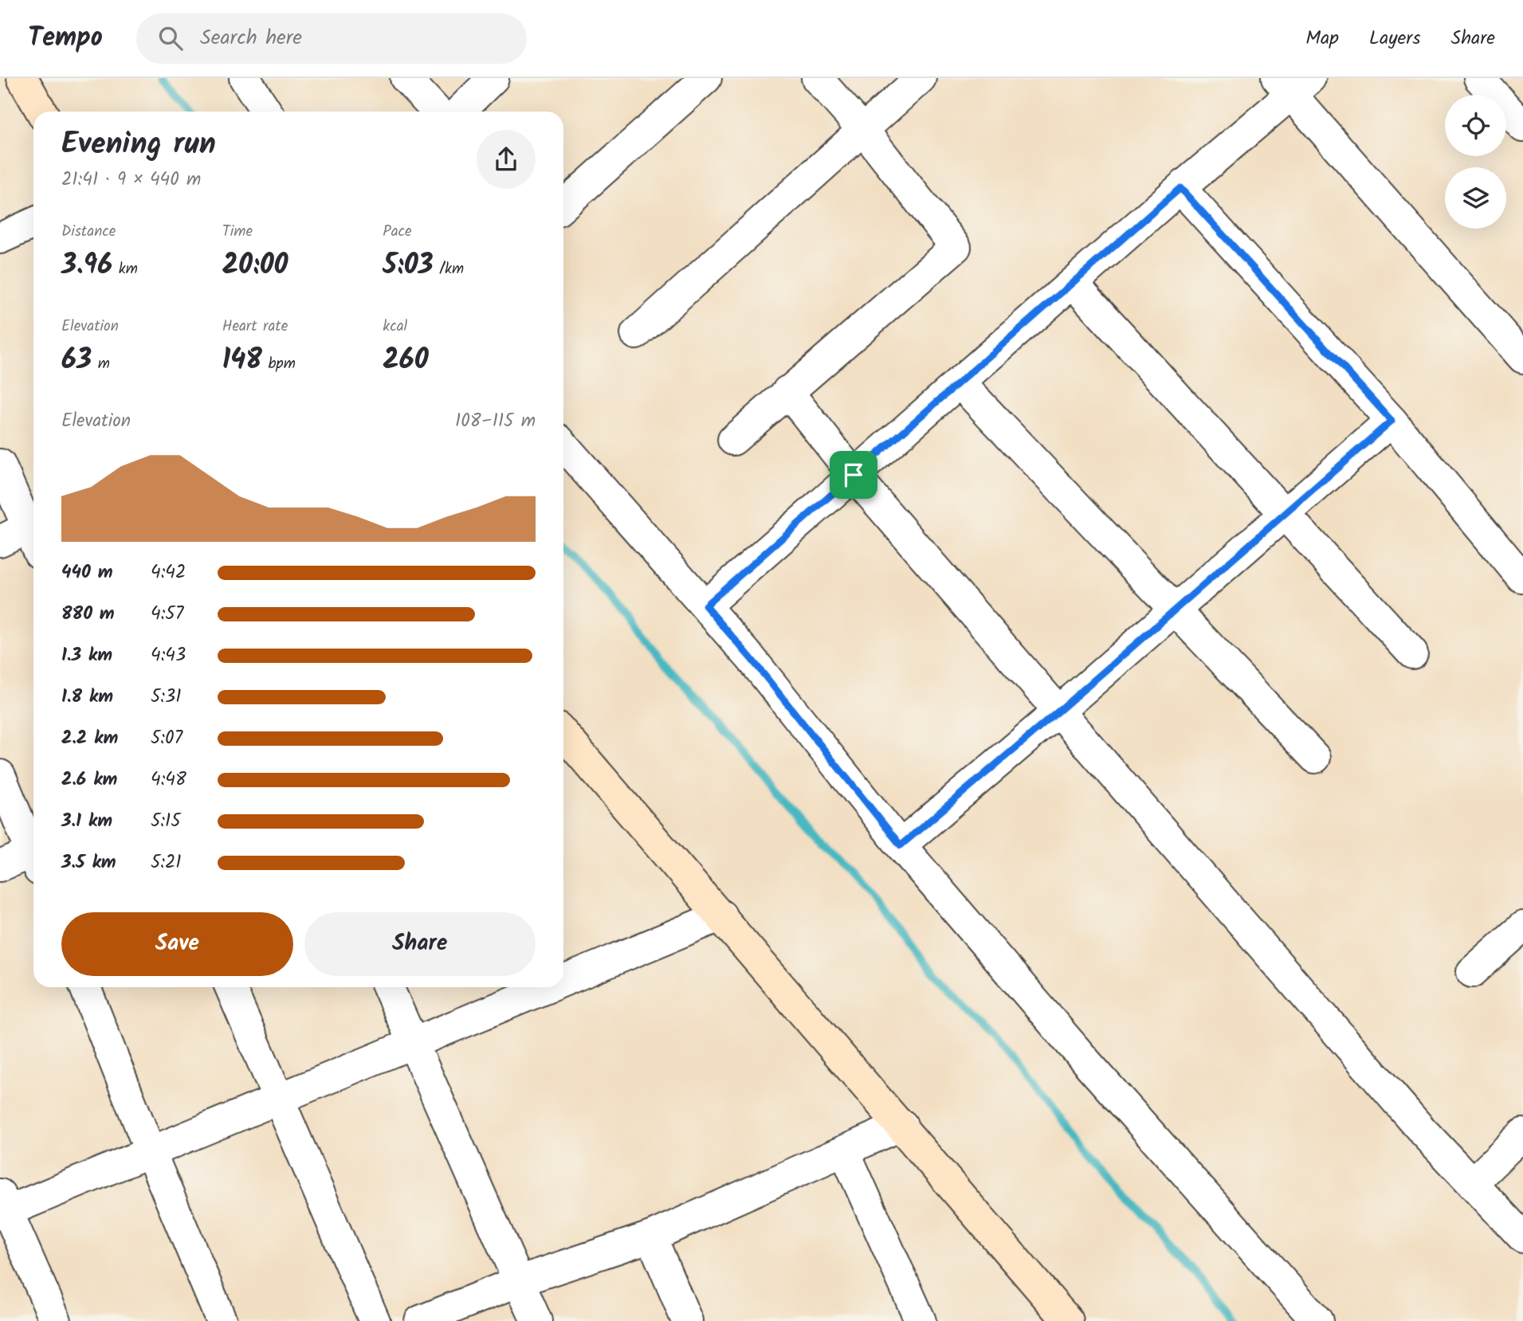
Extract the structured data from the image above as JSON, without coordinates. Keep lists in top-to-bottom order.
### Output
{
  "page": {
    "header": "Tempo",
    "search": "Search here",
    "nav": ["Map", "Layers", "Share"],
    "heading": ["Evening run", "21:41 · 9 × 440 m"],
    "stats": [
      ["Distance", "3.96 km"],
      ["Time", "20:00"],
      ["Pace", "5:03 /km"],
      ["Elevation", "63 m"],
      ["Heart rate", "148 bpm"],
      ["kcal", "260"]
    ],
    "chart": ["Elevation", "108–115 m"],
    "list": [
      {
        "name": "440 m",
        "note": "4:42"
      },
      {
        "name": "880 m",
        "note": "4:57"
      },
      {
        "name": "1.3 km",
        "note": "4:43"
      },
      {
        "name": "1.8 km",
        "note": "5:31"
      },
      {
        "name": "2.2 km",
        "note": "5:07"
      },
      {
        "name": "2.6 km",
        "note": "4:48"
      },
      {
        "name": "3.1 km",
        "note": "5:15"
      },
      {
        "name": "3.5 km",
        "note": "5:21"
      }
    ],
    "buttons": ["Save", "Share"]
  }
}
